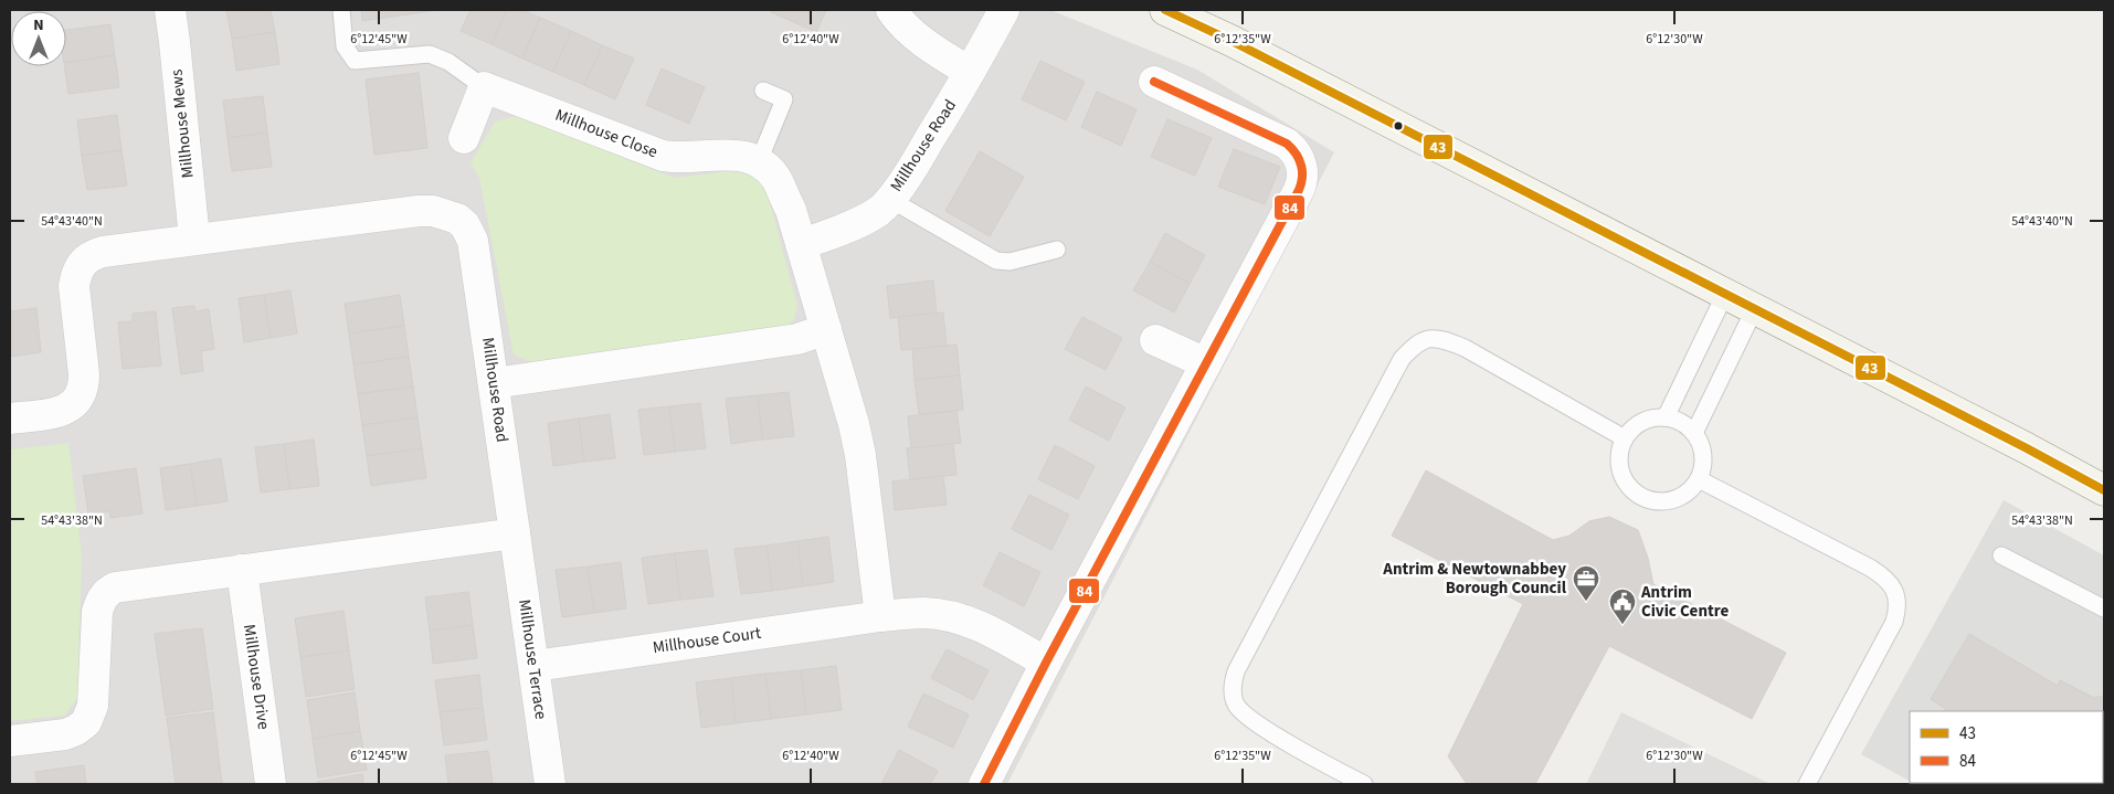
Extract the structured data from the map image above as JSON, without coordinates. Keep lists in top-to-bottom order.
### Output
{
  "streets": {
    "street": [
      "Millhouse Mews",
      "Millhouse Close",
      "Millhouse Road",
      "Millhouse Court",
      "Millhouse Terrace",
      "Millhouse Drive"
    ]
  },
  "crossings": [
    ["Millhouse Mews", "Millhouse Road"],
    ["Millhouse Road", "Millhouse Terrace"],
    ["Millhouse Court", "Millhouse Terrace"]
  ],
  "places": {
    "office": ["Antrim & Newtownabbey Borough Council"],
    "public building": ["Antrim Civic Centre"]
  },
  "lines": ["transit line 43", "transit line 84"],
  "legend": ["43", "84"],
  "north": "top",
  "coordinates": [
    "6°12'45\"W",
    "6°12'40\"W",
    "6°12'35\"W",
    "6°12'30\"W",
    "54°43'40\"N",
    "54°43'38\"N"
  ]
}
